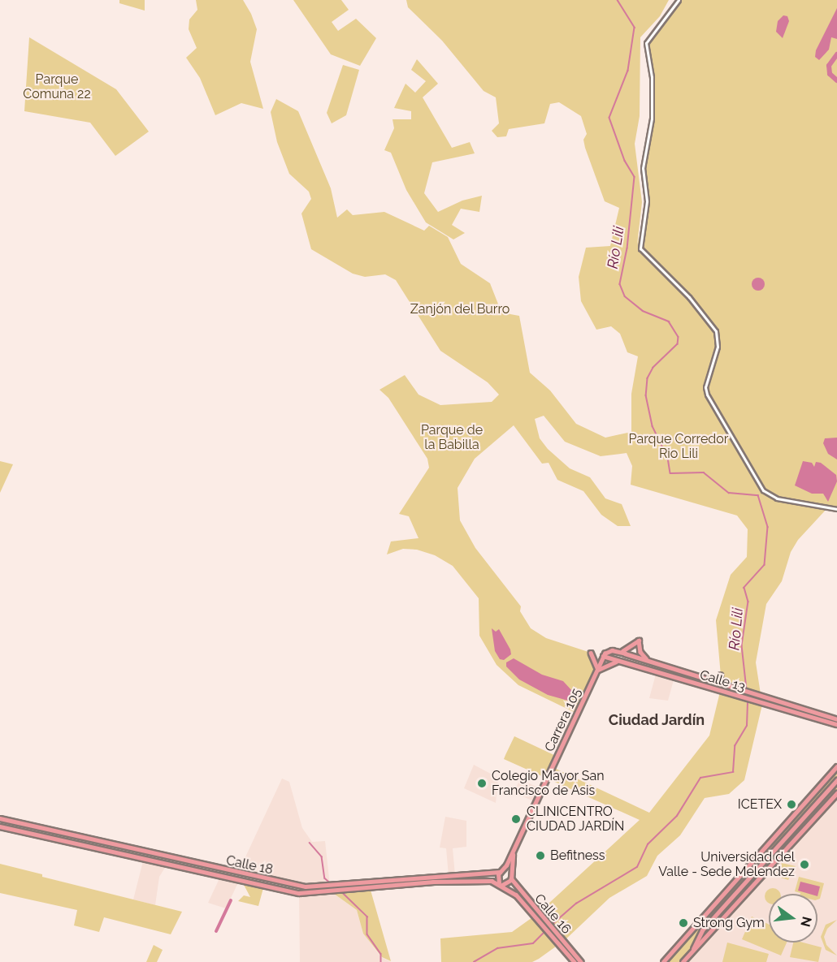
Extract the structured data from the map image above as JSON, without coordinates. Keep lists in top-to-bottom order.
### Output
{
  "streets": {
    "main road": [
      "Calle 13",
      "Carrera 105",
      "Calle 18",
      "Calle 16"
    ]
  },
  "crossings": [
    ["Calle 13", "Carrera 105"],
    ["Carrera 105", "Calle 18"],
    ["Carrera 105", "Calle 16"],
    ["Calle 18", "Calle 16"]
  ],
  "districts": ["Ciudad Jardín"],
  "water": ["Río Lili"],
  "parks": [
    "Parque Comuna 22",
    "Zanjón del Burro",
    "Parque de la Babilla",
    "Parque Corredor Rio Lili"
  ],
  "places": [
    "Colegio Mayor San Francisco de Asis",
    "ICETEX",
    "CLINICENTRO CIUDAD JARDÍN",
    "Befitness",
    "Universidad del Valle - Sede Melendez",
    "Strong Gym"
  ],
  "north": "right"
}
